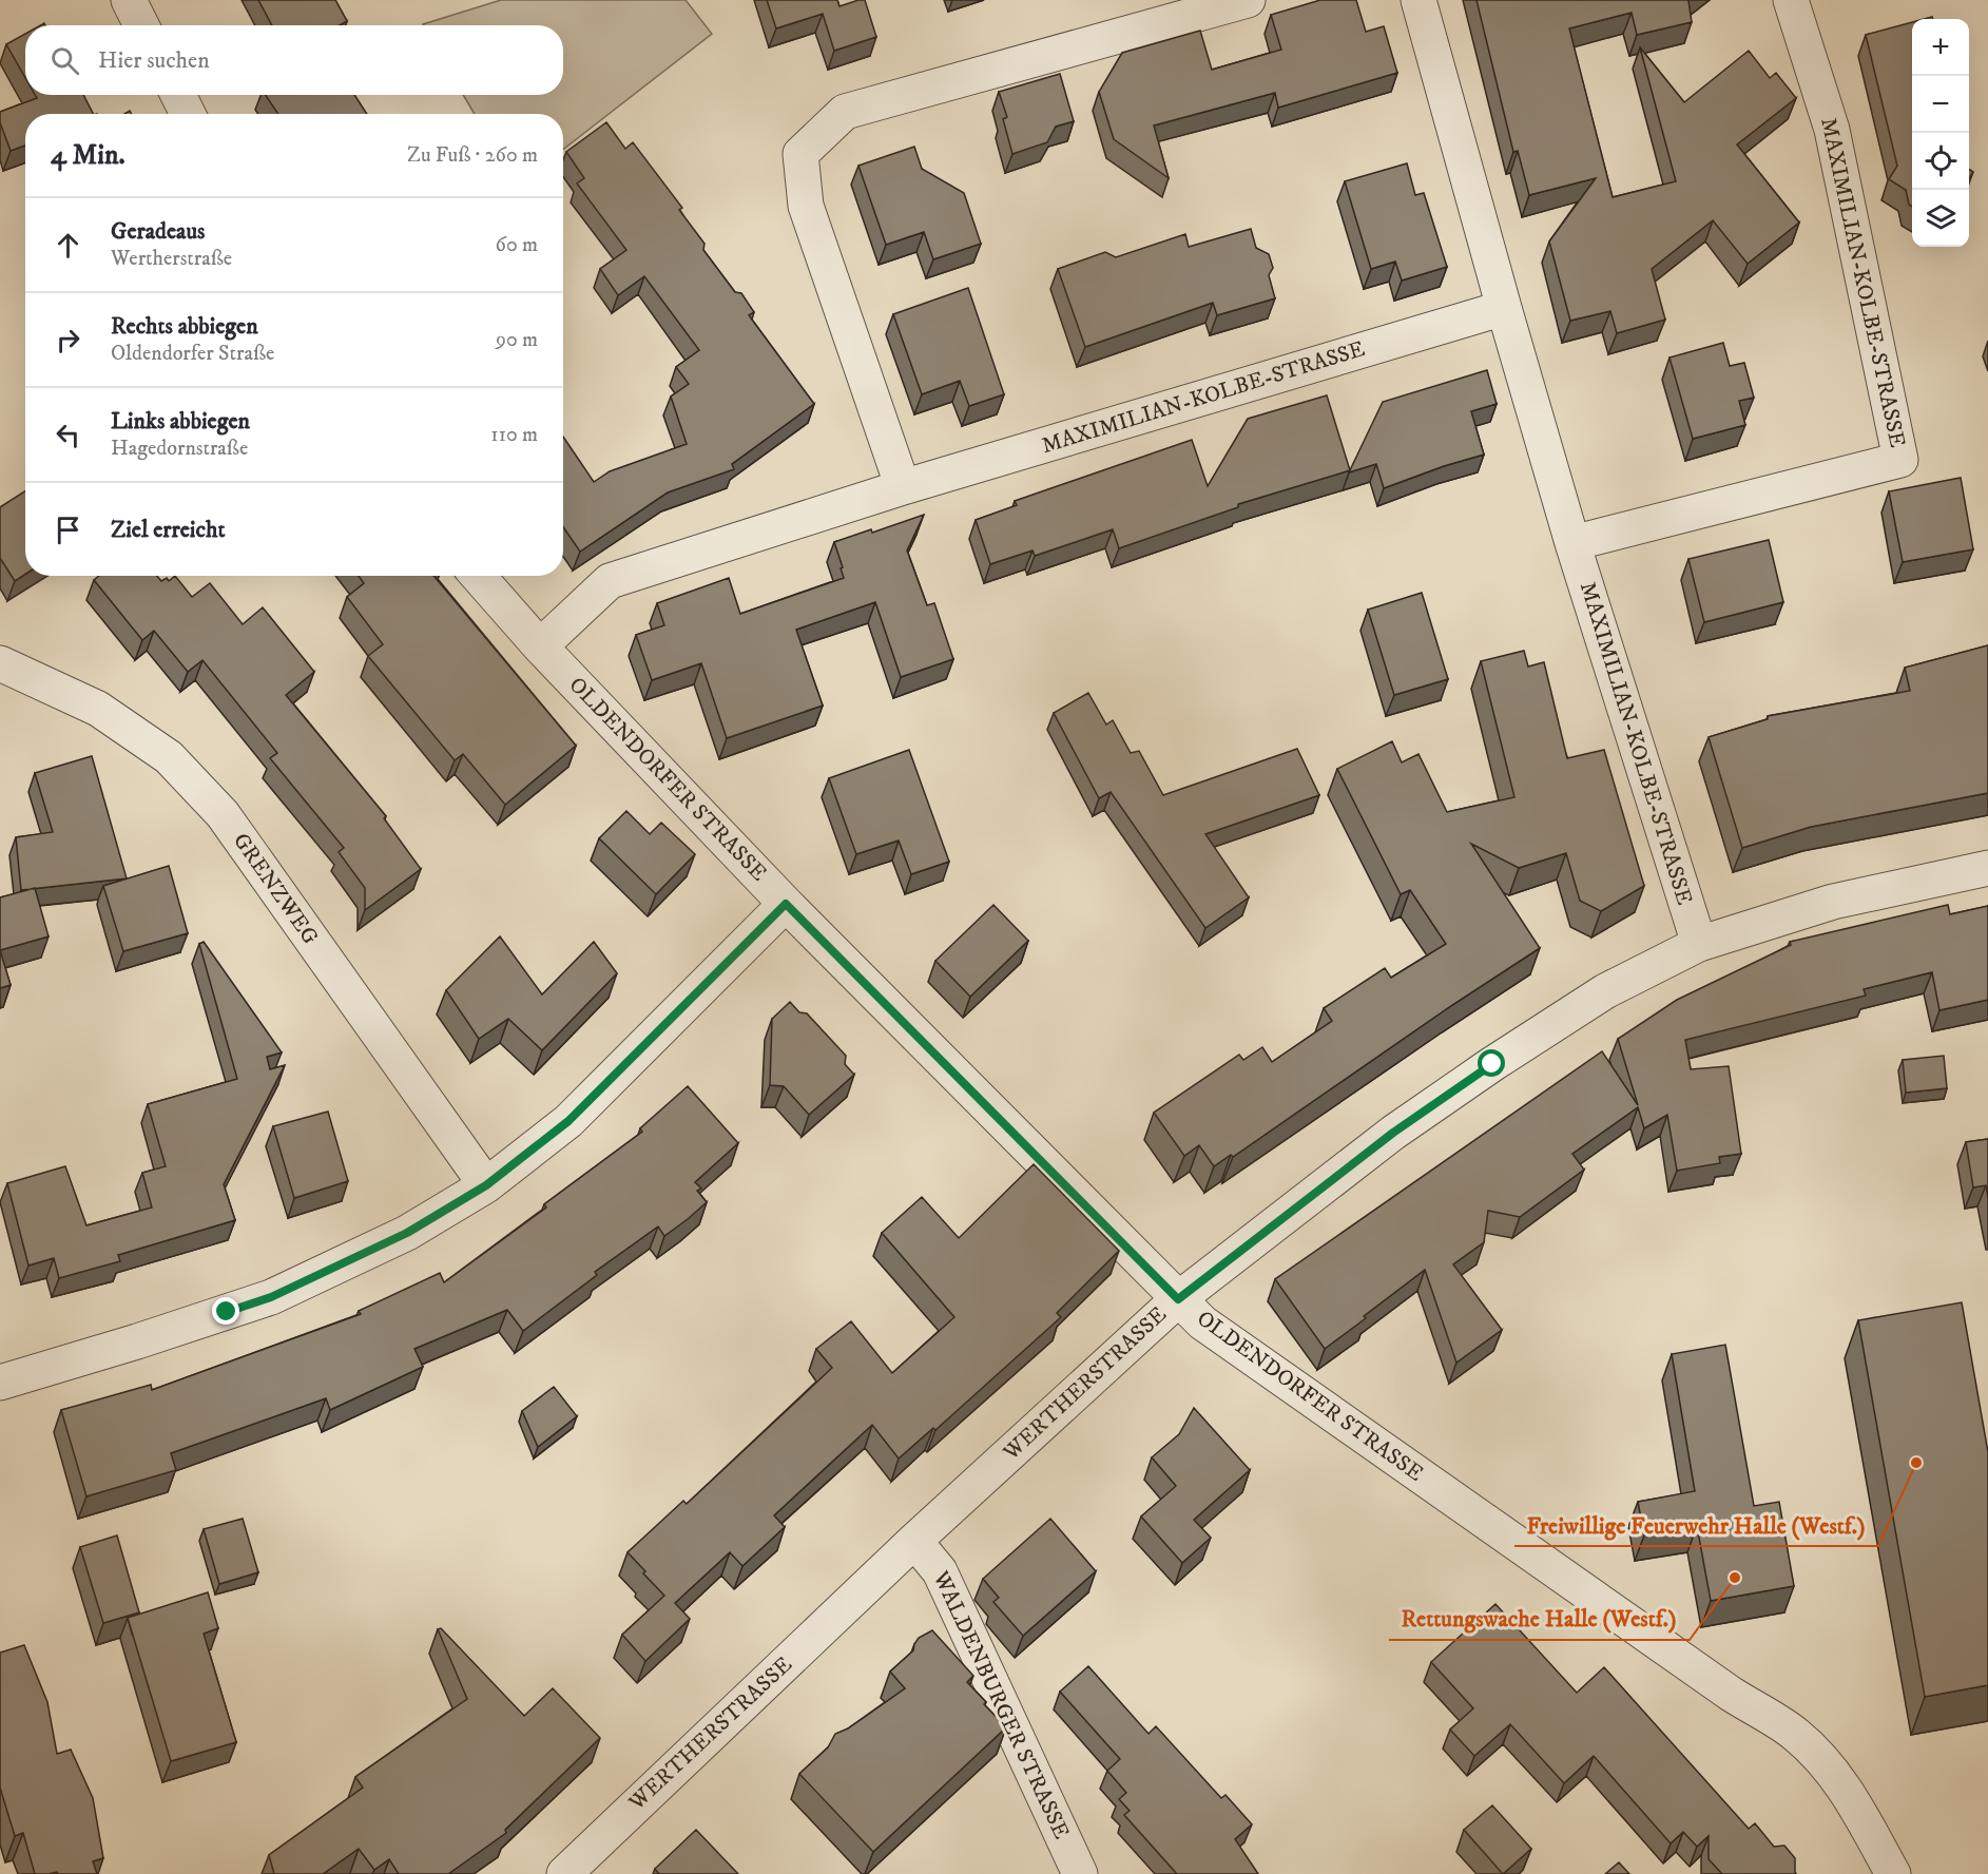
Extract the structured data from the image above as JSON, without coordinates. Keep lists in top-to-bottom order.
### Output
{
  "streets": {
    "street": [
      "MAXIMILIAN-KOLBE-STRASSE",
      "OLDENDORFER STRASSE",
      "GRENZWEG",
      "WERTHERSTRASSE",
      "WALDENBURGER STRASSE"
    ]
  },
  "crossings": [
    ["MAXIMILIAN-KOLBE-STRASSE", "OLDENDORFER STRASSE"],
    ["MAXIMILIAN-KOLBE-STRASSE", "WERTHERSTRASSE"],
    ["OLDENDORFER STRASSE", "WERTHERSTRASSE"],
    ["WERTHERSTRASSE", "WALDENBURGER STRASSE"]
  ],
  "places": ["Freiwillige Feuerwehr Halle (Westf.)", "Rettungswache Halle (Westf.)"],
  "page": {
    "map_buttons": ["+", "−"],
    "search": "Hier suchen",
    "heading": ["4 Min.", "Zu Fuß · 260 m"],
    "list": [
      ["Geradeaus", "Wertherstraße", "60 m"],
      ["Rechts abbiegen", "Oldendorfer Straße", "90 m"],
      ["Links abbiegen", "Hagedornstraße", "110 m"],
      "Ziel erreicht"
    ]
  }
}
